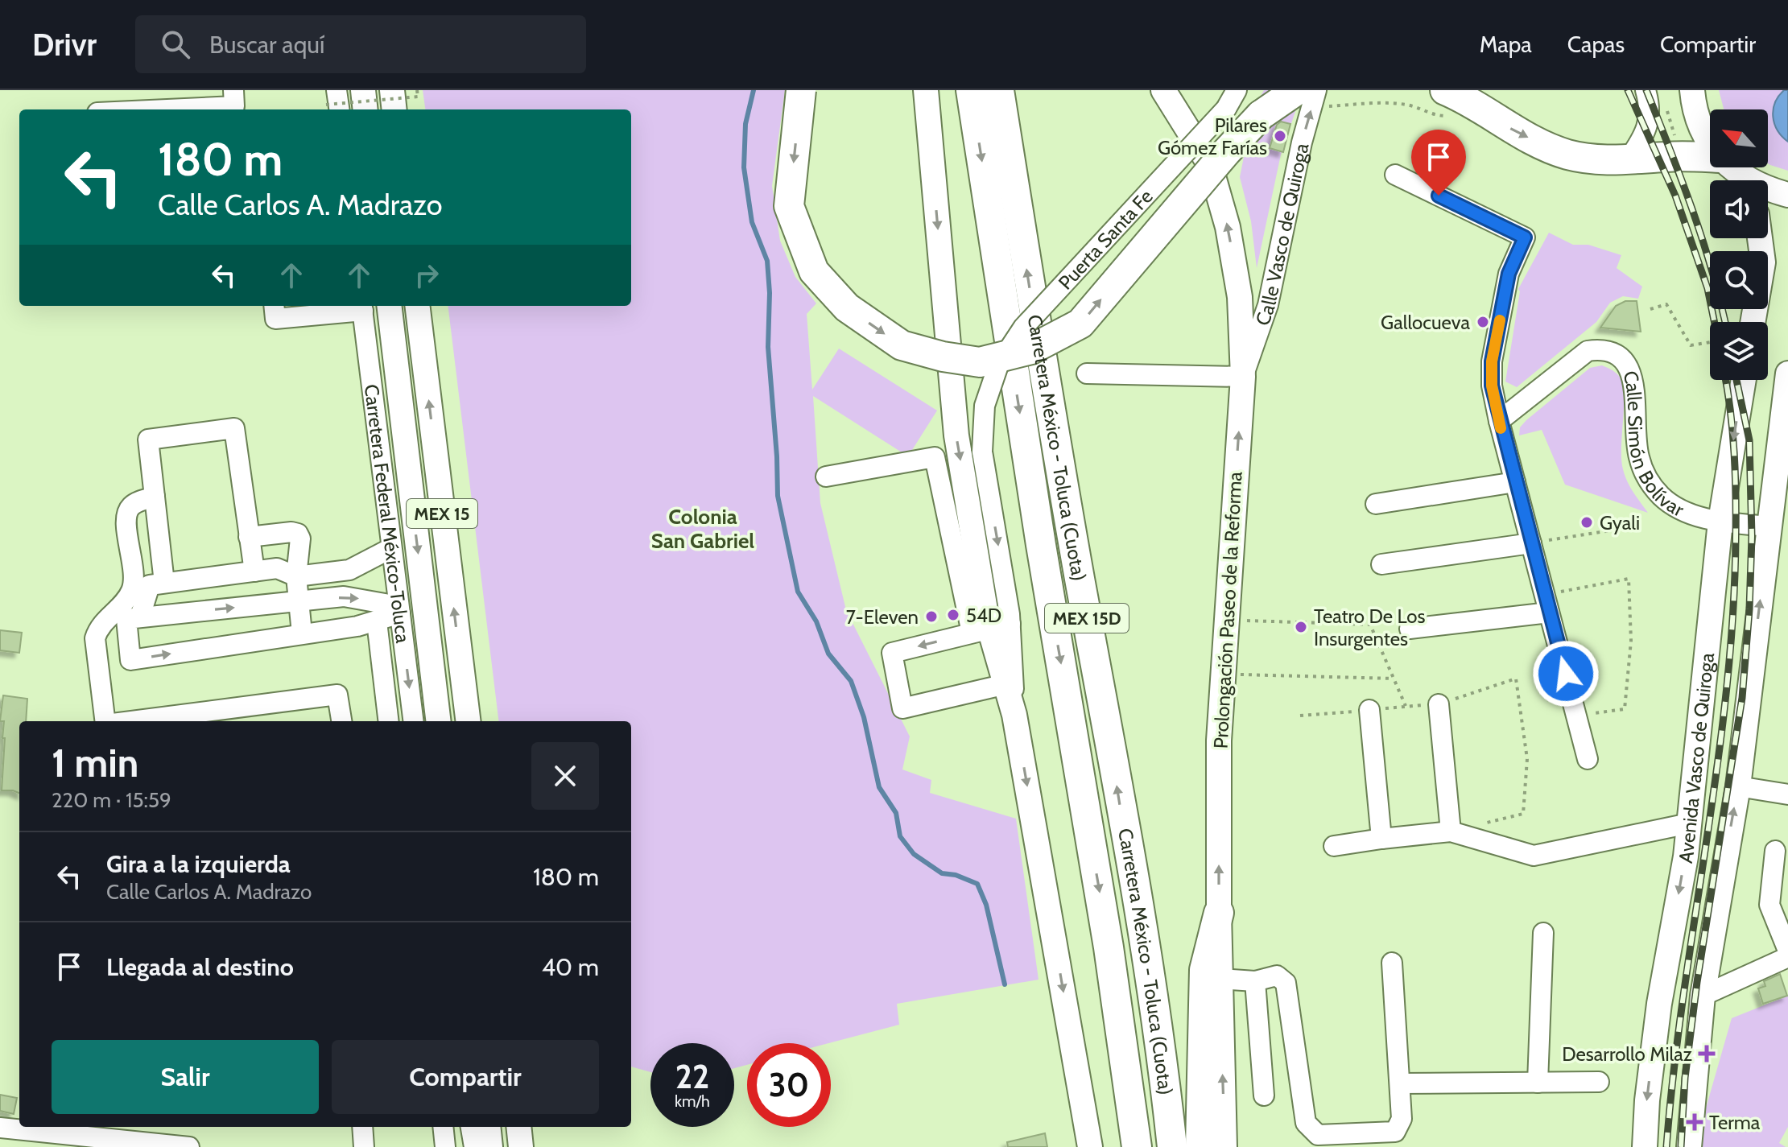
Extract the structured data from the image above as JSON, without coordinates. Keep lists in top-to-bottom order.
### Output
{
  "streets": {
    "highway": ["Carretera México - Toluca (Cuota)", "MEX 15D"],
    "main road": ["MEX 15", "Prolongación Paseo de la Reforma", "Avenida Vasco de Quiroga"],
    "street": [
      "Calle Vasco de Quiroga",
      "Puerta Santa Fe",
      "Calle Simón Bolívar",
      "Carretera Federal México-Toluca"
    ]
  },
  "crossings": [
    ["Calle Vasco de Quiroga", "Prolongación Paseo de la Reforma"],
    ["Calle Simón Bolívar", "Avenida Vasco de Quiroga"]
  ],
  "one_way": ["Calle Vasco de Quiroga", "Puerta Santa Fe"],
  "districts": ["Colonia San Gabriel"],
  "places": {
    "other": [
      "Pilares Gómez Farías",
      "Gallocueva",
      "Gyali",
      "54D",
      "7-Eleven",
      "Teatro De Los Insurgentes"
    ],
    "health": ["Desarrollo Milaz", "Terma"]
  },
  "north": "top left",
  "page": {
    "header": "Drivr",
    "search": "Buscar aquí",
    "nav": ["Mapa", "Capas", "Compartir"],
    "turn": ["180 m", "Calle Carlos A. Madrazo"],
    "heading": ["1 min", "220 m · 15:59"],
    "list": [
      {
        "name": "Gira a la izquierda",
        "note": "Calle Carlos A. Madrazo",
        "value": "180 m"
      },
      {
        "name": "Llegada al destino",
        "value": "40 m"
      }
    ],
    "buttons": ["Salir", "Compartir"],
    "speed": "22 km/h",
    "limit": "30"
  }
}
